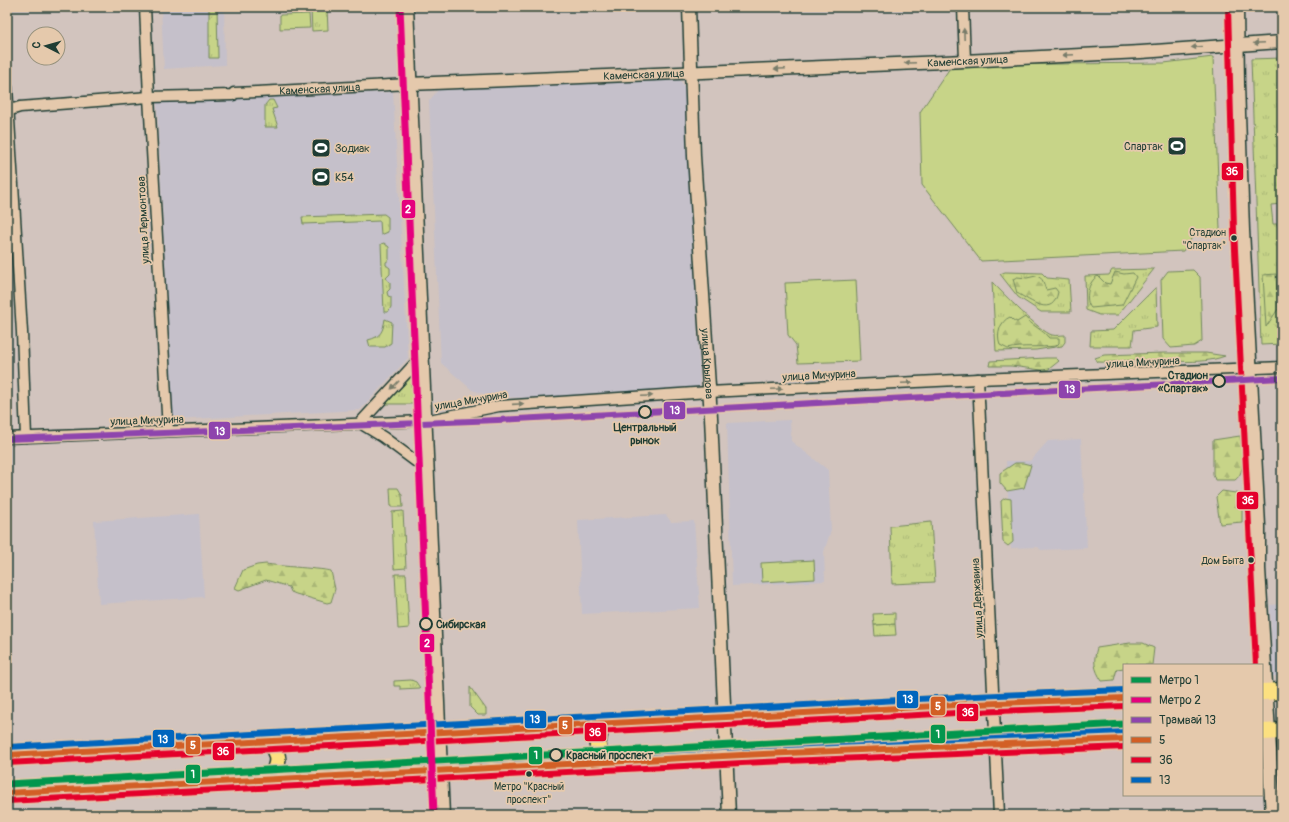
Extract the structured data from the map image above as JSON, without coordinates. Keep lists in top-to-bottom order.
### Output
{
  "streets": {
    "street": [
      "Каменская улица",
      "улица Лермонтова",
      "улица Мичурина",
      "улица Крылова",
      "улица Державина"
    ]
  },
  "crossings": [
    ["Каменская улица", "улица Лермонтова"],
    ["Каменская улица", "улица Крылова"],
    ["улица Лермонтова", "улица Мичурина"],
    ["улица Мичурина", "улица Крылова"],
    ["улица Мичурина", "улица Державина"]
  ],
  "one_way": ["Каменская улица", "улица Мичурина"],
  "places": {
    "sports": ["Спартак", "Зодиак", "К54"],
    "other": [
      "Стадион \"Спартак\"",
      "Стадион «Спартак»",
      "Центральный рынок",
      "Дом Быта",
      "Сибирская",
      "Красный проспект",
      "Метро \"Красный проспект\""
    ]
  },
  "lines": [
    "metro line 2",
    "transit line 36",
    "tram line 13",
    "transit line 13",
    "transit line 5",
    "metro line 1"
  ],
  "legend": [
    "Метро 1",
    "Метро 2",
    "Трамвай 13",
    "5",
    "36",
    "13"
  ],
  "north": "left"
}
